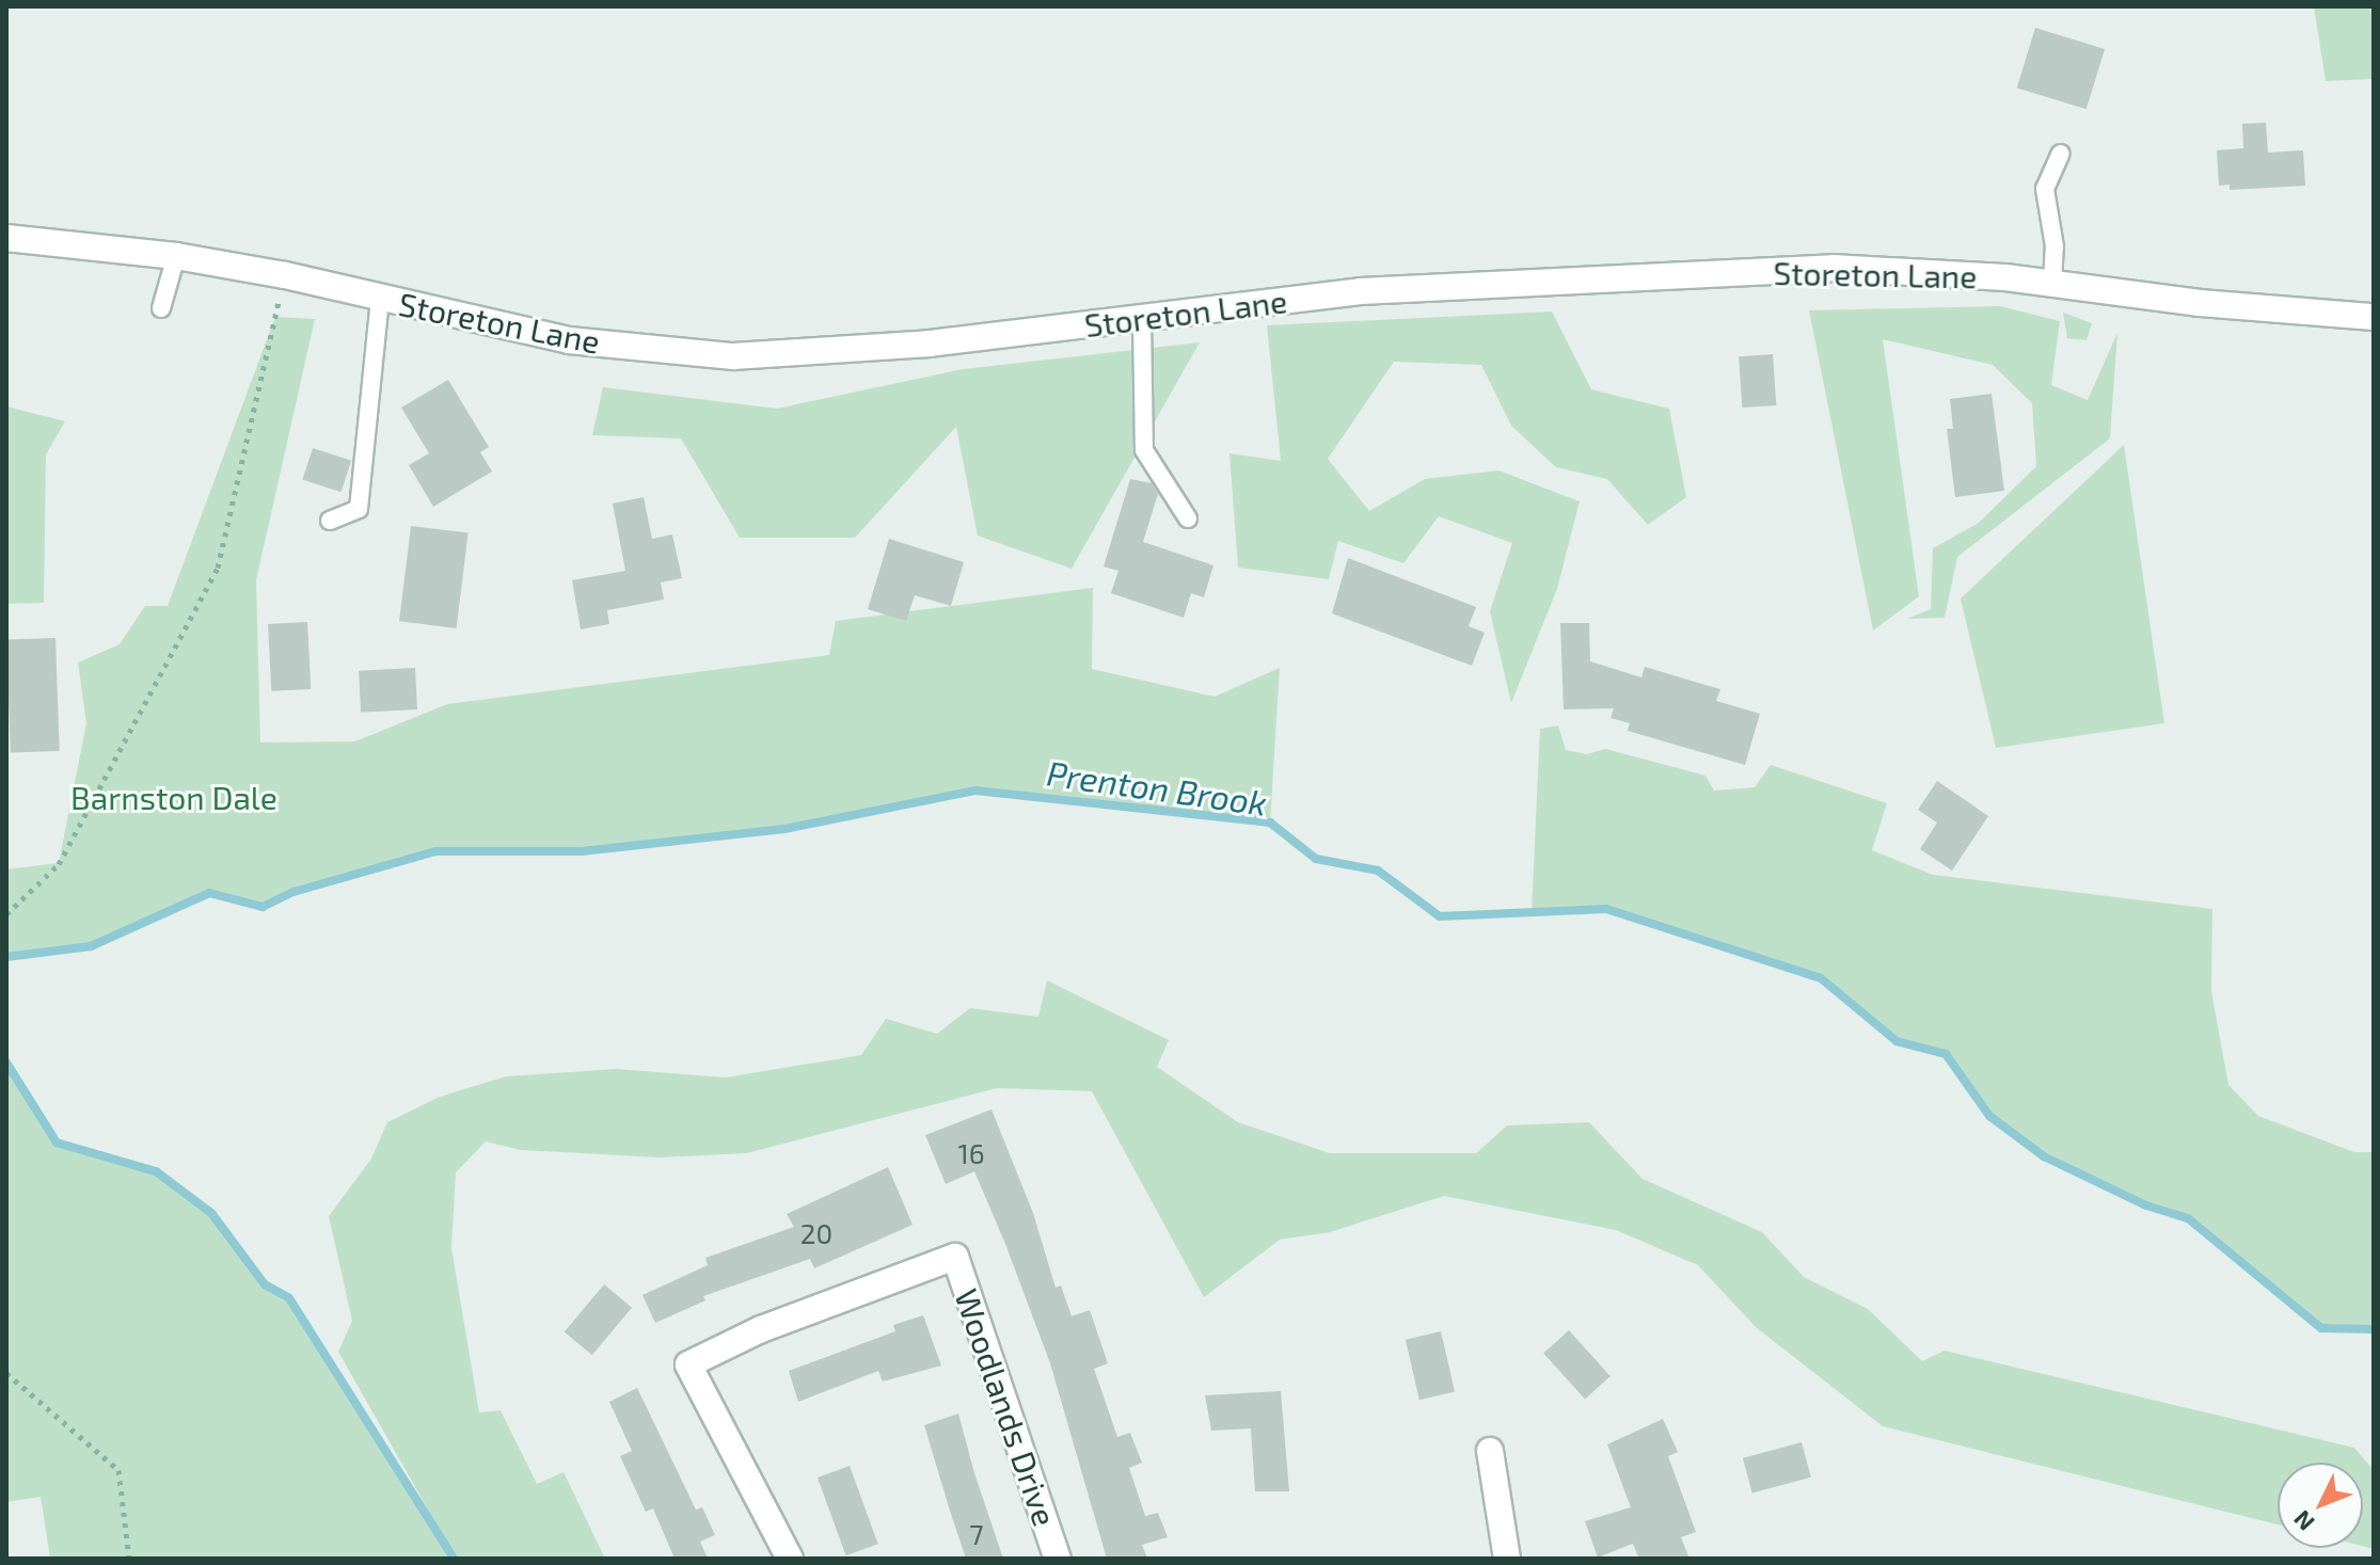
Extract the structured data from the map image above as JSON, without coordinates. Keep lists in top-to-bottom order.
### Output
{
  "streets": {
    "street": ["Storeton Lane", "Woodlands Drive"]
  },
  "water": ["Prenton Brook"],
  "parks": ["Barnston Dale"],
  "house_numbers": ["16", "20", "7"],
  "north": "bottom left"
}
